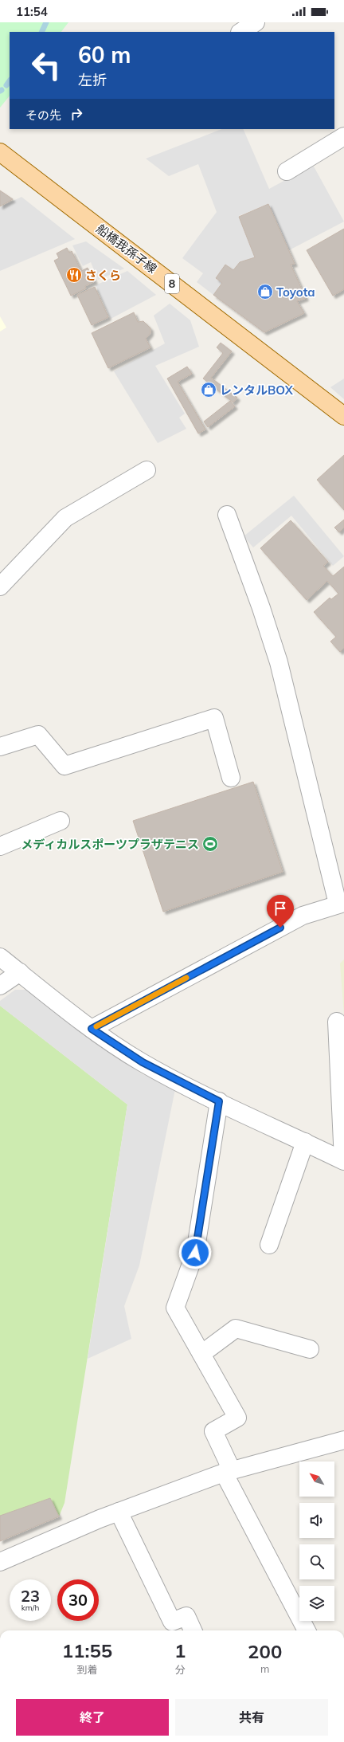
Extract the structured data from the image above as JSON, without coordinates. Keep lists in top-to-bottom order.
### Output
{
  "streets": {
    "main road": ["船橋我孫子線", "8"]
  },
  "places": {
    "restaurant": ["さくら"],
    "shop": ["Toyota", "レンタルBOX"],
    "sports": ["メディカルスポーツプラザテニス"]
  },
  "north": "top left",
  "page": {
    "status": "11:54",
    "turn": ["60 m", "左折"],
    "then": "その先",
    "speed": "23 km/h",
    "limit": "30",
    "eta": [
      "11:55",
      "到着",
      "1",
      "分",
      "200",
      "m"
    ],
    "buttons": ["終了", "共有"]
  }
}
